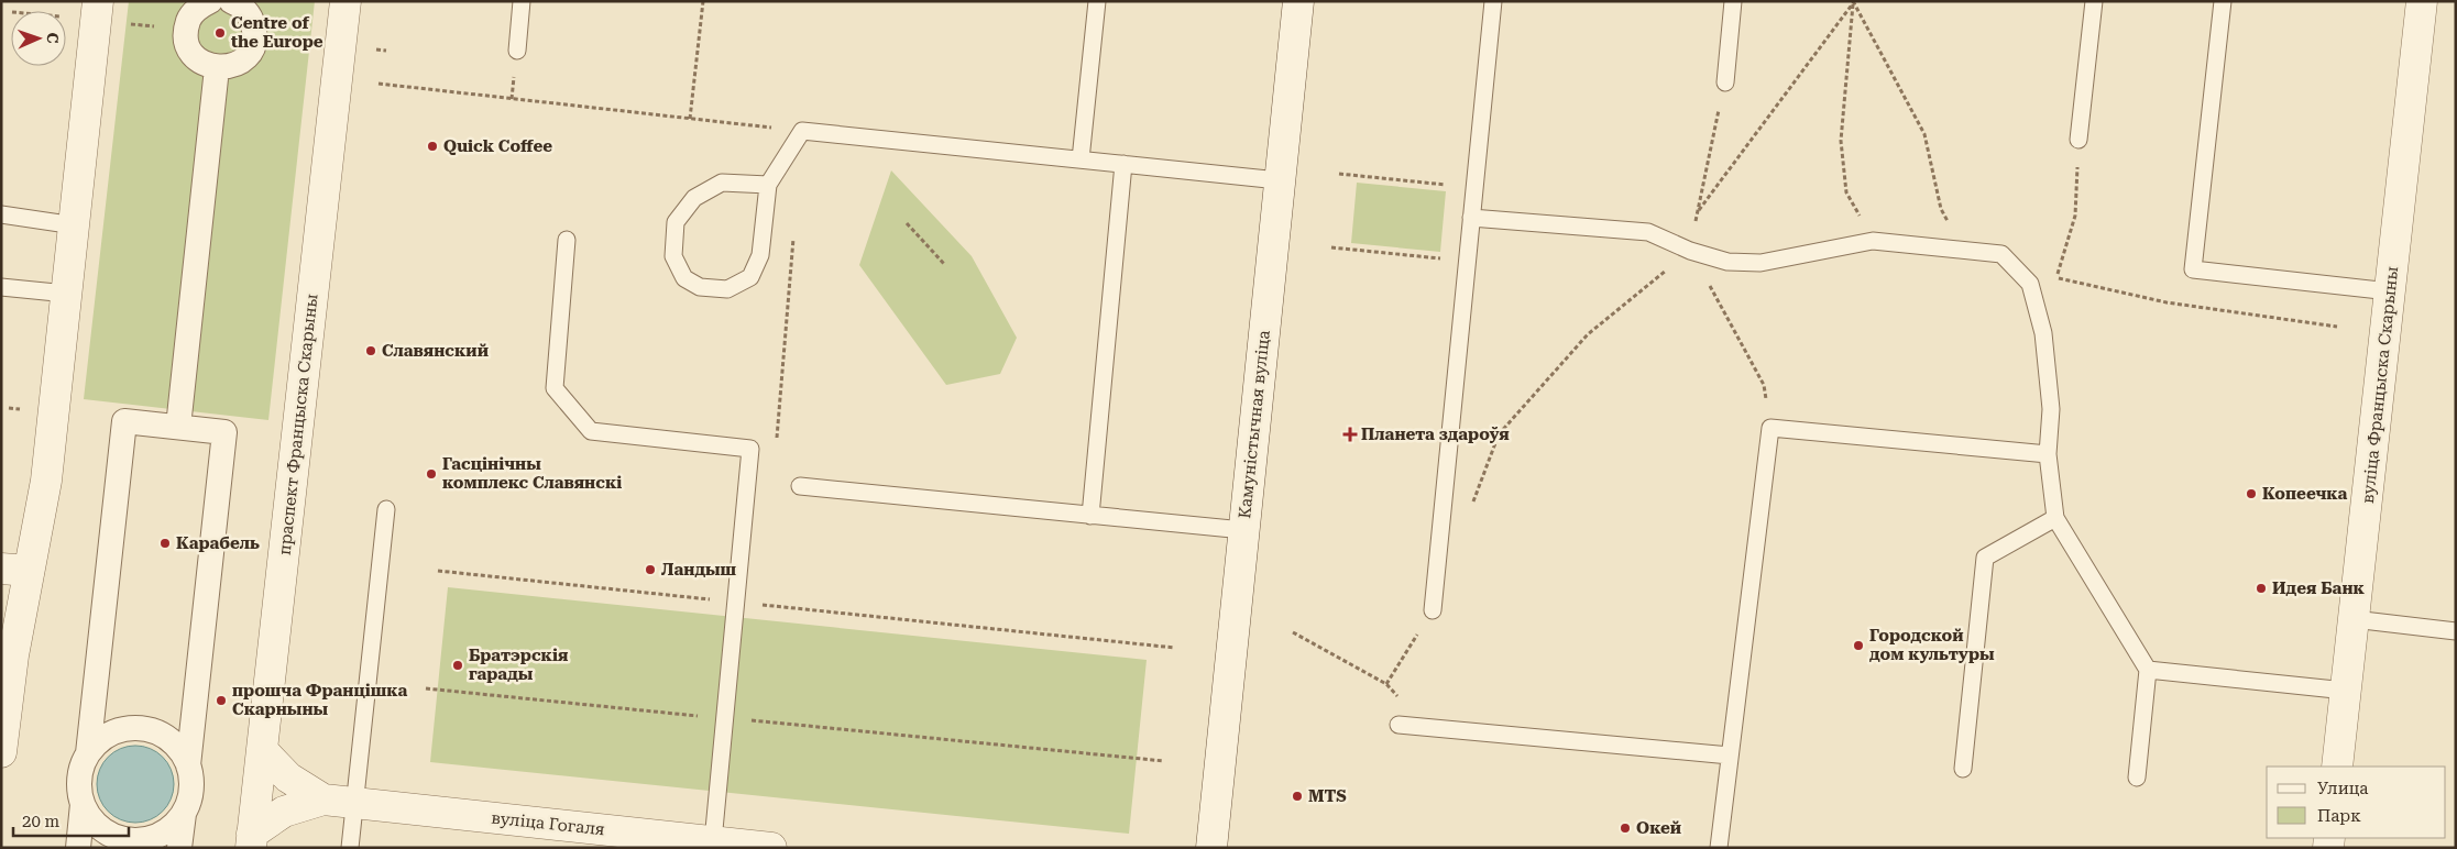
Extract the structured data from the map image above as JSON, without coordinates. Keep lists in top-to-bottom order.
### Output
{
  "streets": {
    "street": [
      "вуліца Францыска Скарыны",
      "праспект Францыска Скарыны",
      "Камуністычная вуліца",
      "вуліца Гогаля"
    ]
  },
  "crossings": [
    ["праспект Францыска Скарыны", "вуліца Гогаля"]
  ],
  "places": {
    "other": [
      "Centre of the Europe",
      "Quick Coffee",
      "Славянский",
      "Гасцінічны комплекс Славянскі",
      "Копеечка",
      "Карабель",
      "Ландыш",
      "Идея Банк",
      "Городской дом культуры",
      "Братэрскія гарады",
      "прошча Францішка Скарныны",
      "MTS",
      "Окей"
    ],
    "health": ["Планета здароўя"]
  },
  "legend": ["Улица", "Парк"],
  "scale_bar": "20 m",
  "north": "right"
}
